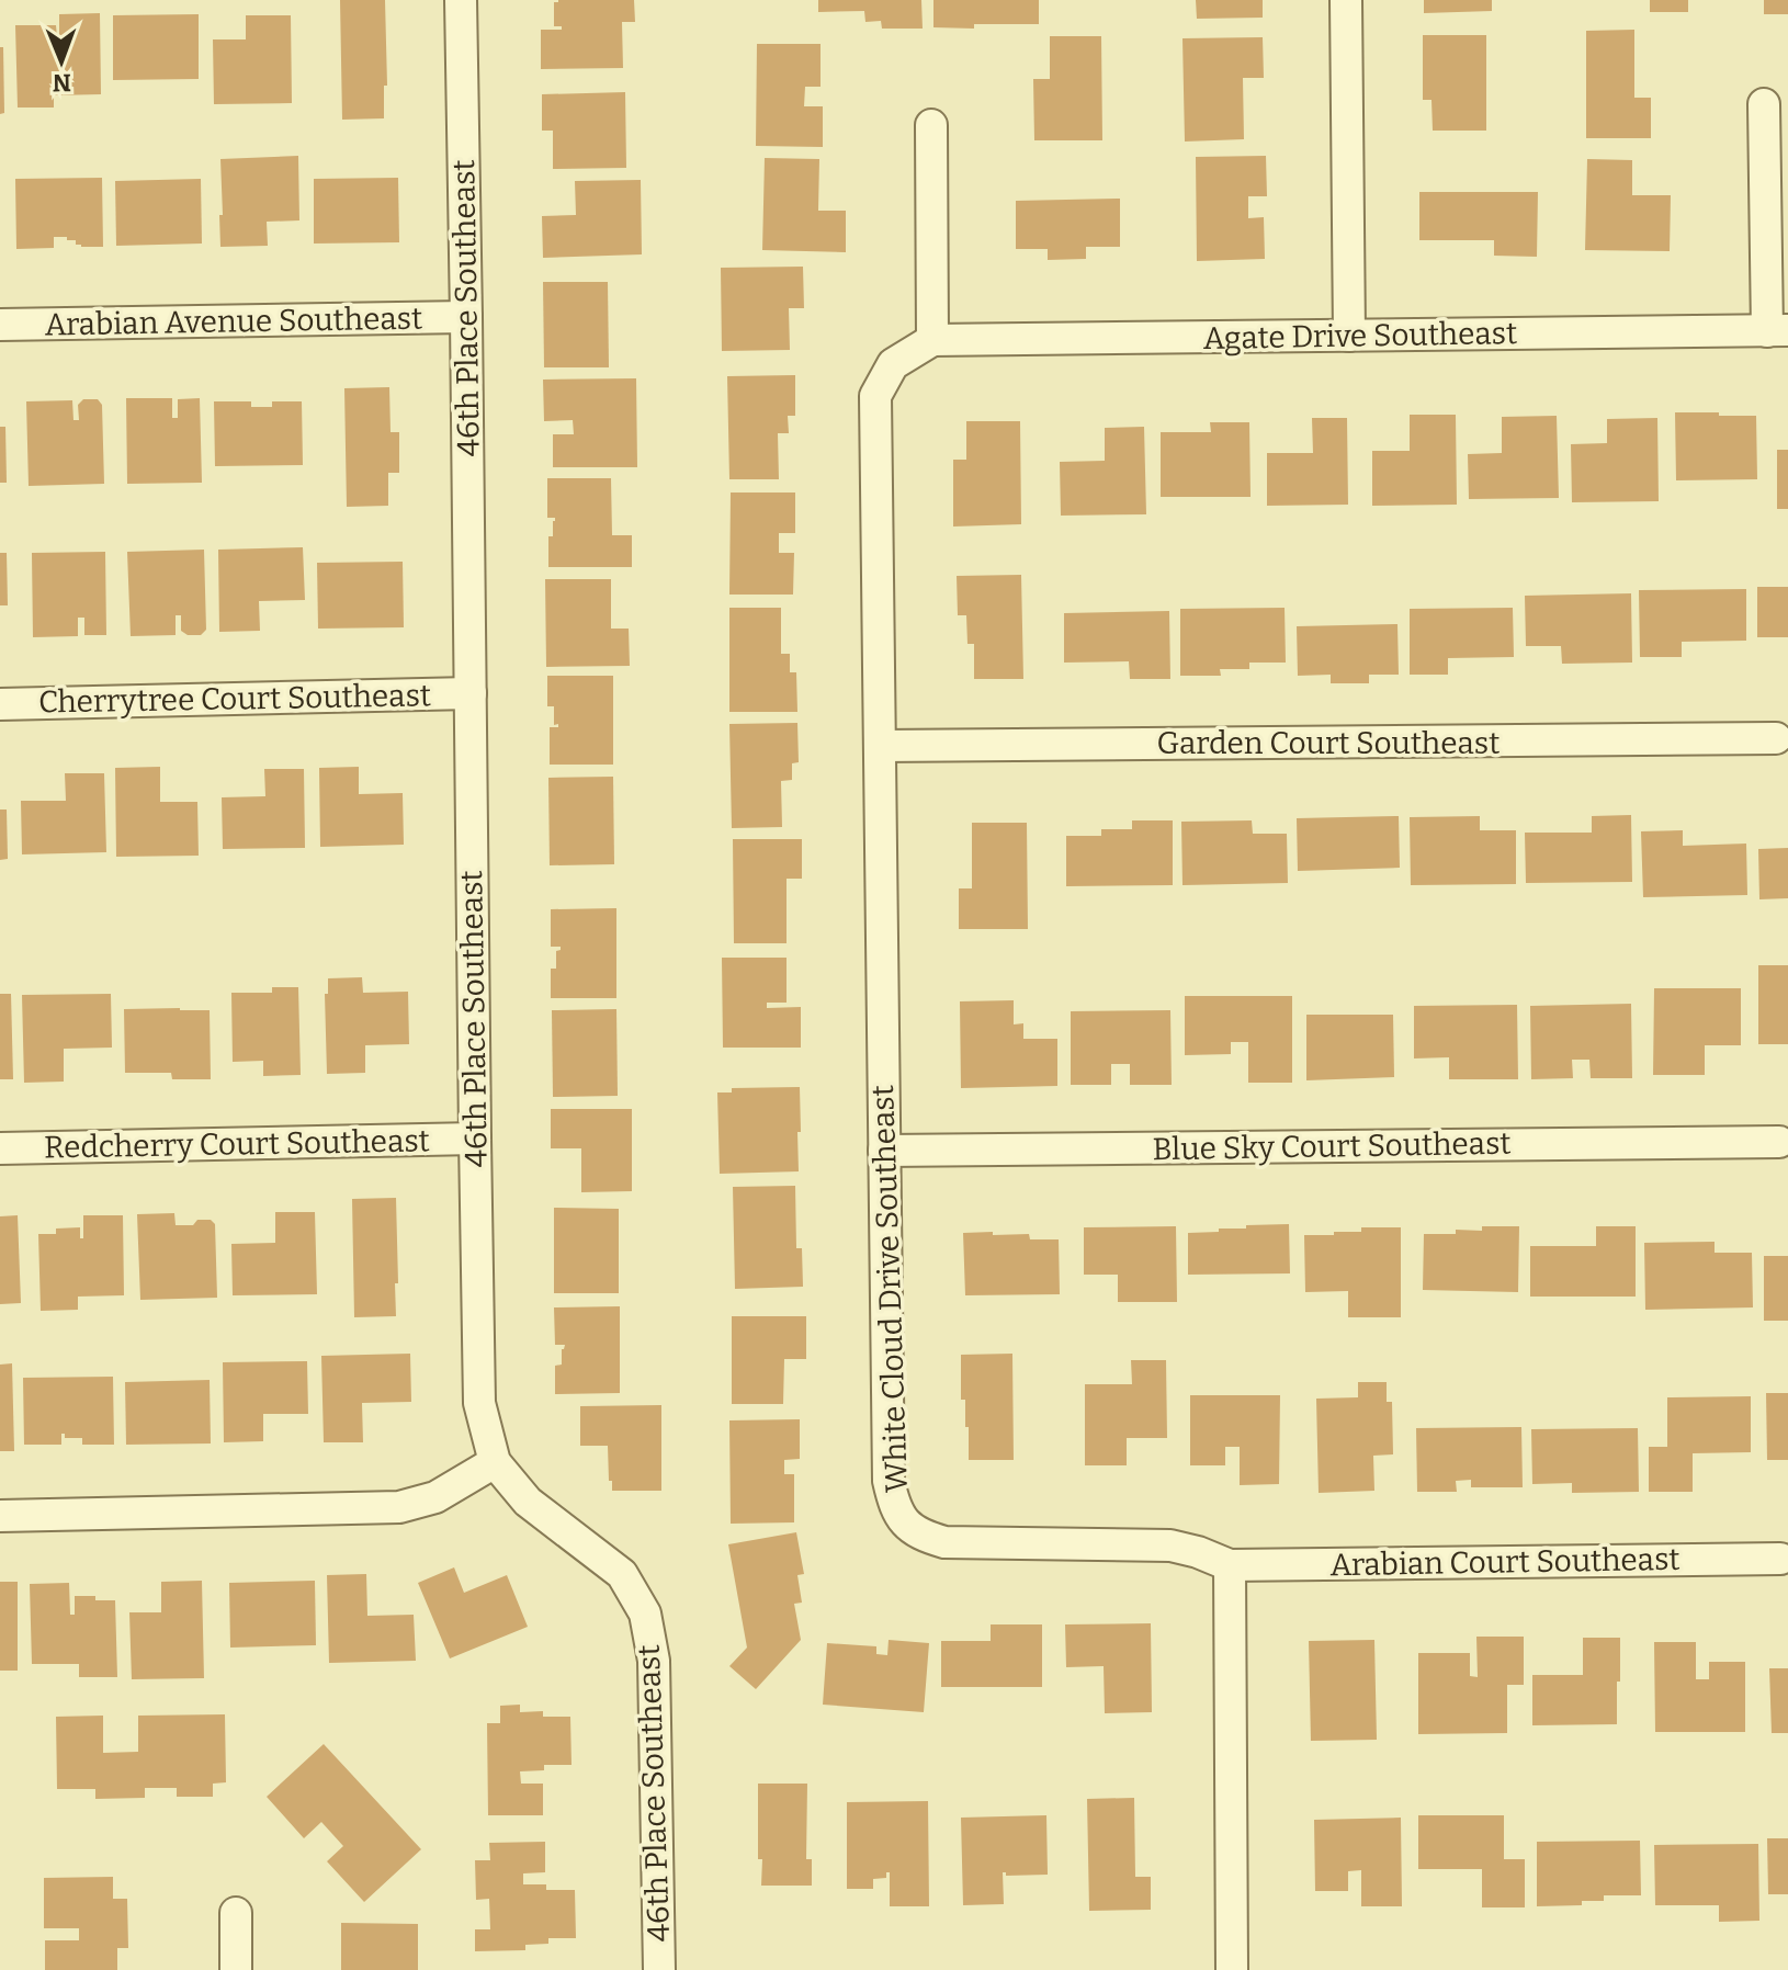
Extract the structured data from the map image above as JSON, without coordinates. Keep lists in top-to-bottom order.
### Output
{
  "streets": {
    "street": [
      "46th Place Southeast",
      "Arabian Avenue Southeast",
      "Agate Drive Southeast",
      "Cherrytree Court Southeast",
      "Garden Court Southeast",
      "Redcherry Court Southeast",
      "Blue Sky Court Southeast",
      "White Cloud Drive Southeast",
      "Arabian Court Southeast"
    ]
  },
  "crossings": [
    ["46th Place Southeast", "Arabian Avenue Southeast"],
    ["46th Place Southeast", "Cherrytree Court Southeast"],
    ["46th Place Southeast", "Redcherry Court Southeast"],
    ["Agate Drive Southeast", "White Cloud Drive Southeast"],
    ["Garden Court Southeast", "White Cloud Drive Southeast"],
    ["Blue Sky Court Southeast", "White Cloud Drive Southeast"],
    ["White Cloud Drive Southeast", "Arabian Court Southeast"]
  ],
  "north": "bottom"
}
